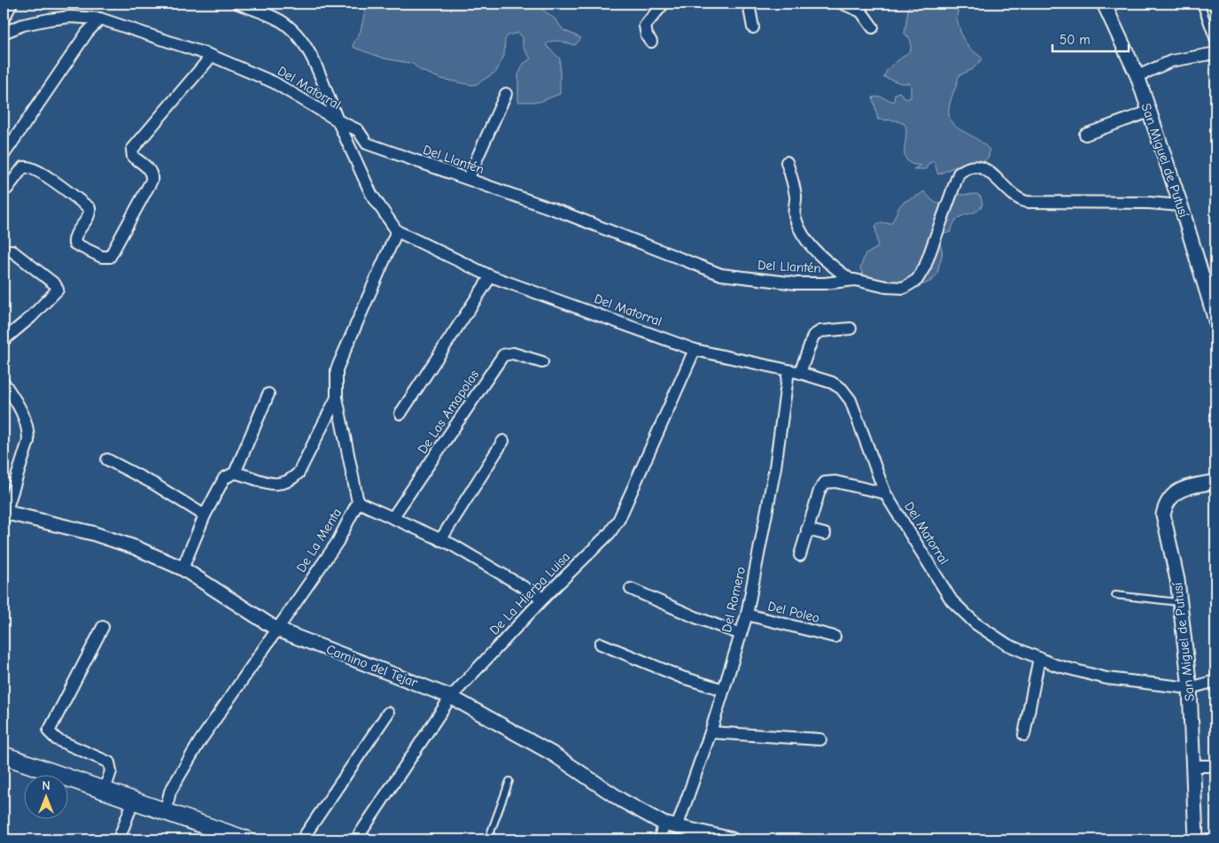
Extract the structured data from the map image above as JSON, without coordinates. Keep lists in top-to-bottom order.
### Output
{
  "streets": {
    "street": [
      "Del Matorral",
      "Del Llantén",
      "San Miguel de Putusí",
      "De Las Amapolas",
      "De La Menta",
      "De La Hierba Luisa",
      "Del Romero",
      "Del Poleo",
      "Camino del Tejar"
    ]
  },
  "crossings": [
    ["Del Matorral", "Del Llantén"],
    ["Del Matorral", "San Miguel de Putusí"],
    ["Del Matorral", "De La Menta"],
    ["Del Matorral", "De La Hierba Luisa"],
    ["Del Matorral", "Del Romero"],
    ["Del Llantén", "San Miguel de Putusí"],
    ["De La Menta", "Camino del Tejar"],
    ["De La Hierba Luisa", "Camino del Tejar"],
    ["Del Romero", "Del Poleo"],
    ["Del Romero", "Camino del Tejar"]
  ],
  "scale_bar": "50 m",
  "north": "top"
}
